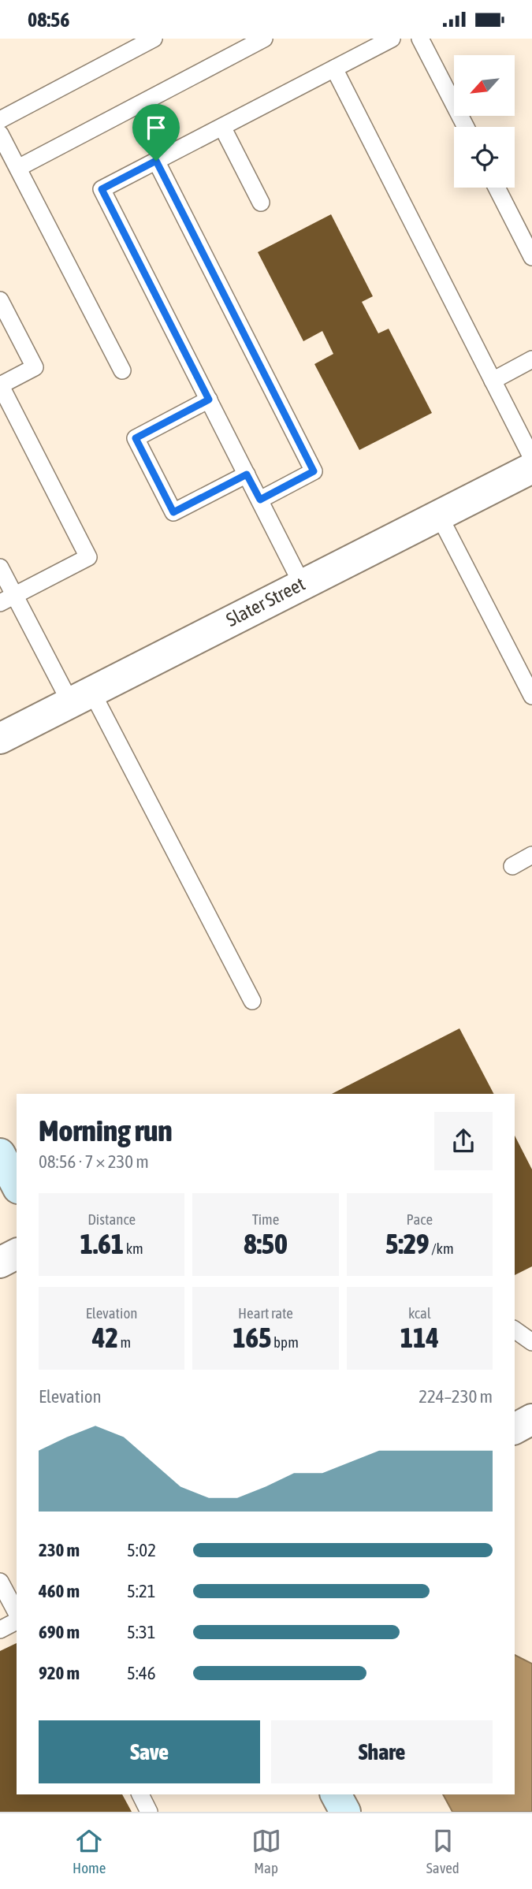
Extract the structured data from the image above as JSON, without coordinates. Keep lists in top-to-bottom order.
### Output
{
  "streets": {
    "street": ["Slater Street"]
  },
  "north": "bottom left",
  "page": {
    "status": "08:56",
    "heading": ["Morning run", "08:56 · 7 × 230 m"],
    "stats": [
      ["Distance", "1.61 km"],
      ["Time", "8:50"],
      ["Pace", "5:29 /km"],
      ["Elevation", "42 m"],
      ["Heart rate", "165 bpm"],
      ["kcal", "114"]
    ],
    "chart": ["Elevation", "224–230 m"],
    "list": [
      {
        "name": "230 m",
        "note": "5:02"
      },
      {
        "name": "460 m",
        "note": "5:21"
      },
      {
        "name": "690 m",
        "note": "5:31"
      },
      {
        "name": "920 m",
        "note": "5:46"
      }
    ],
    "buttons": ["Save", "Share"],
    "tabs": ["Home", "Map", "Saved"]
  }
}
